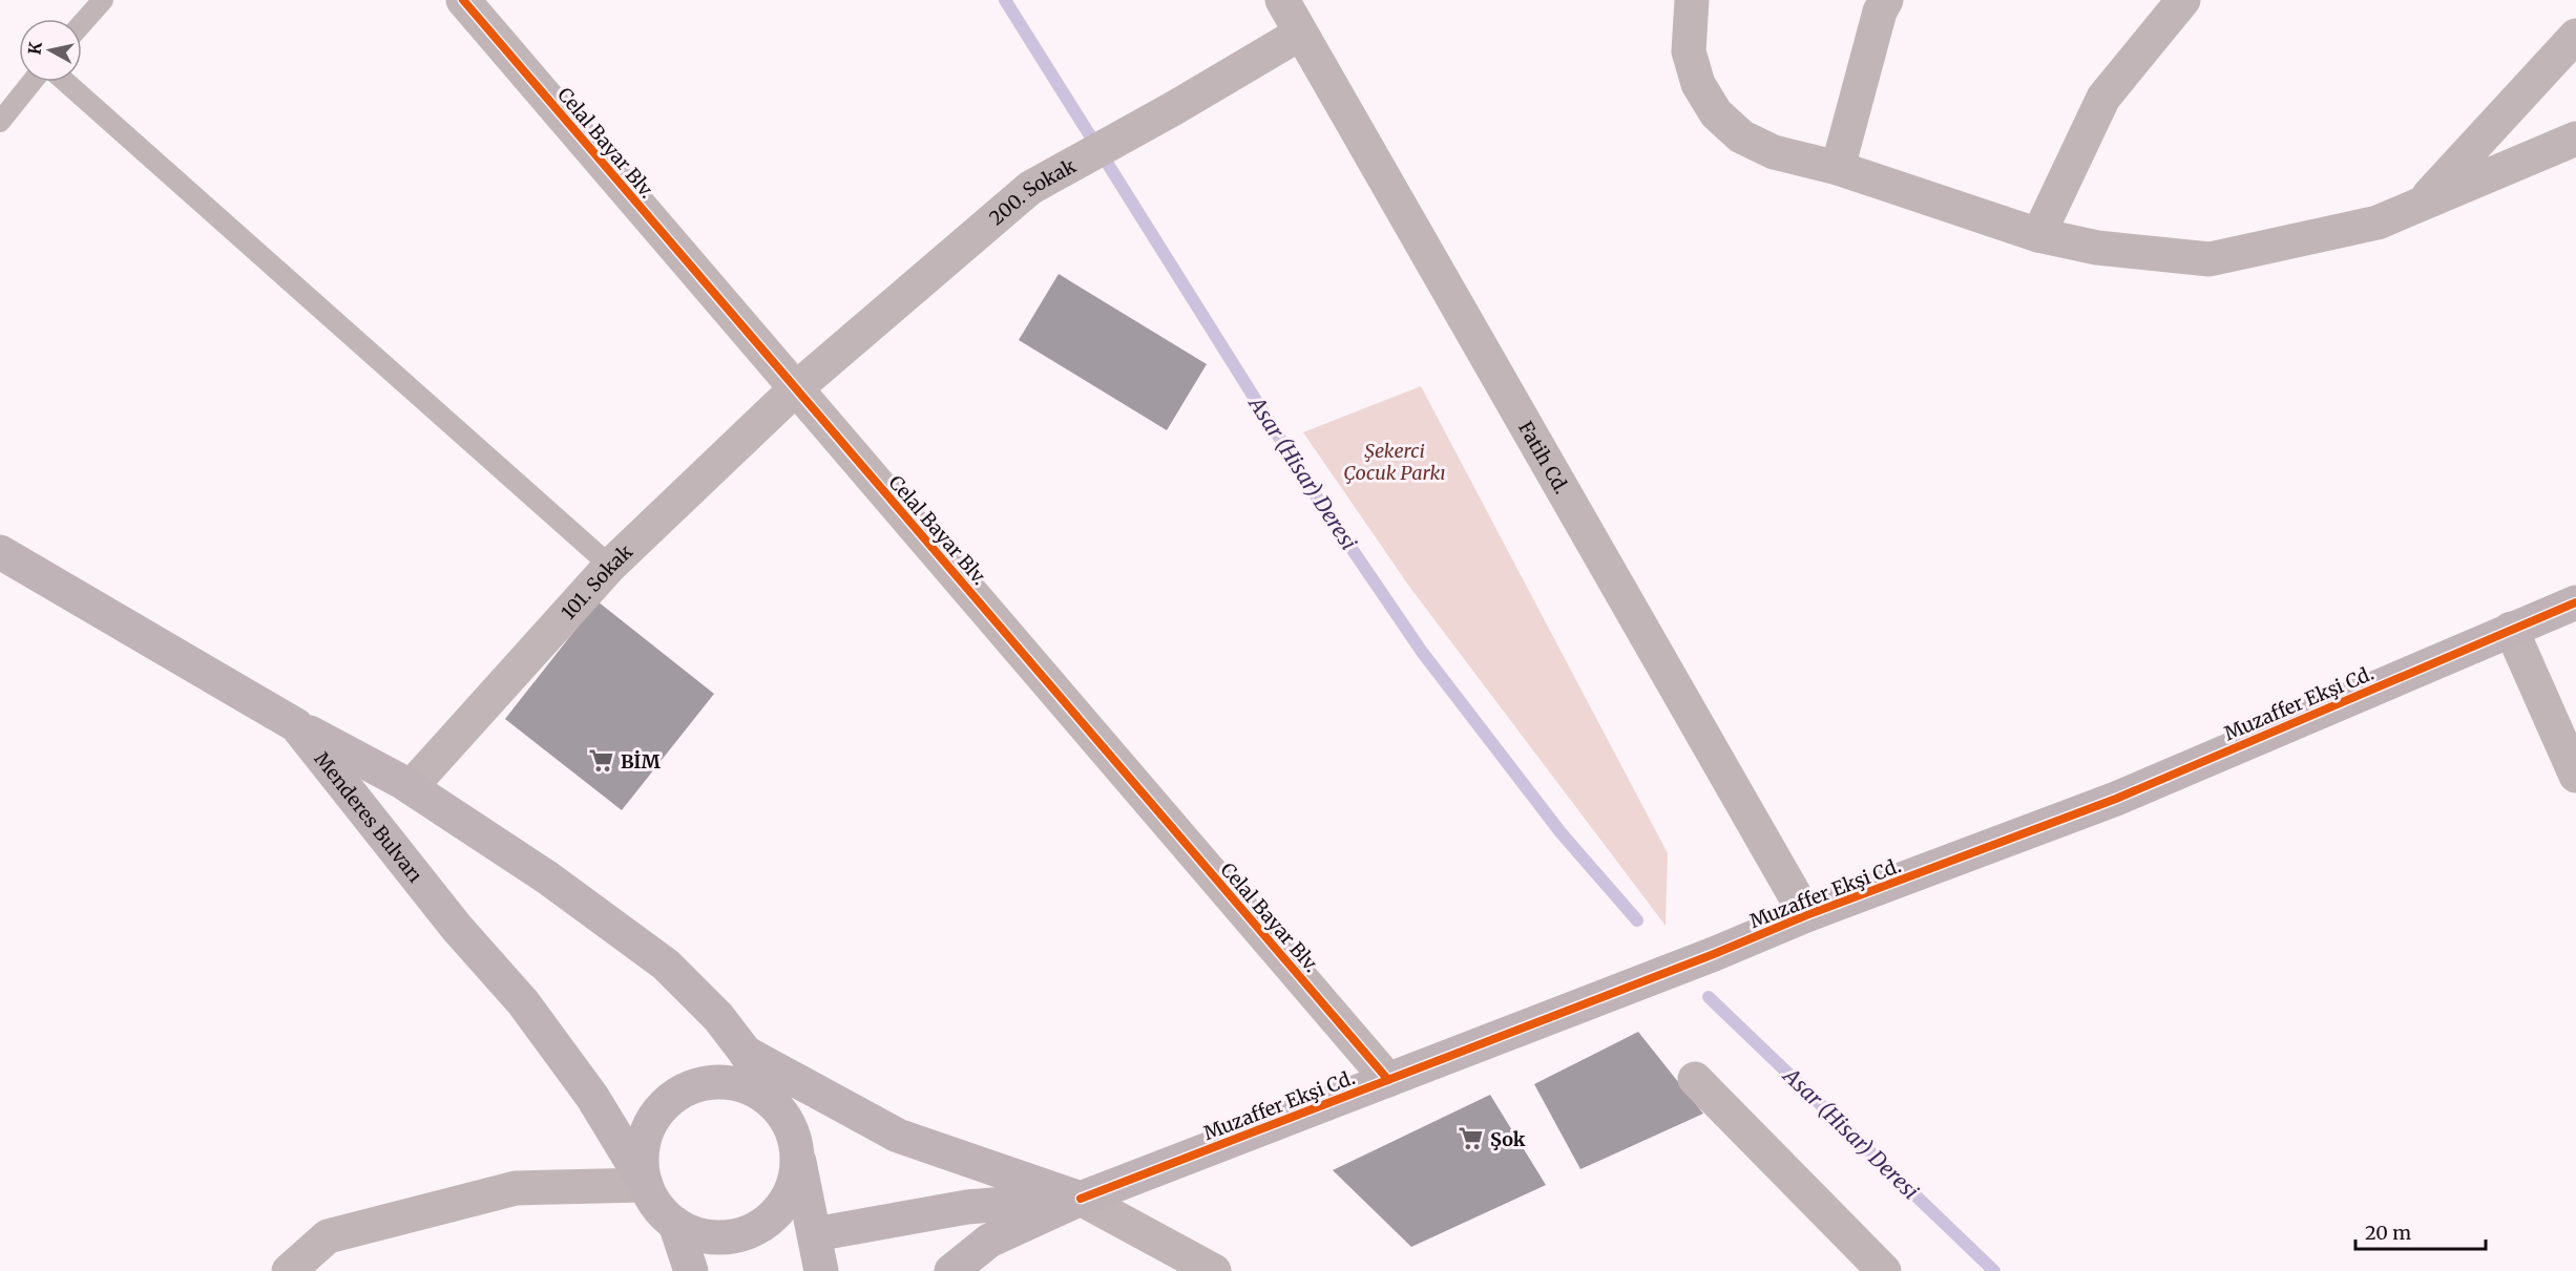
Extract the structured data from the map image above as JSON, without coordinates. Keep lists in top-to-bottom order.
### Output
{
  "streets": {
    "main road": ["Muzaffer Ekşi Cd.", "Menderes Bulvarı"],
    "street": [
      "Celal Bayar Blv.",
      "200. Sokak",
      "Fatih Cd.",
      "101. Sokak"
    ]
  },
  "crossings": [
    ["Celal Bayar Blv.", "200. Sokak"],
    ["Celal Bayar Blv.", "101. Sokak"],
    ["Celal Bayar Blv.", "Muzaffer Ekşi Cd."],
    ["200. Sokak", "Fatih Cd."],
    ["200. Sokak", "101. Sokak"],
    ["Fatih Cd.", "Muzaffer Ekşi Cd."]
  ],
  "water": ["Asar (Hisar) Deresi"],
  "parks": ["Şekerci Çocuk Parkı"],
  "places": {
    "supermarket": ["BİM", "Şok"]
  },
  "scale_bar": "20 m",
  "north": "left"
}
